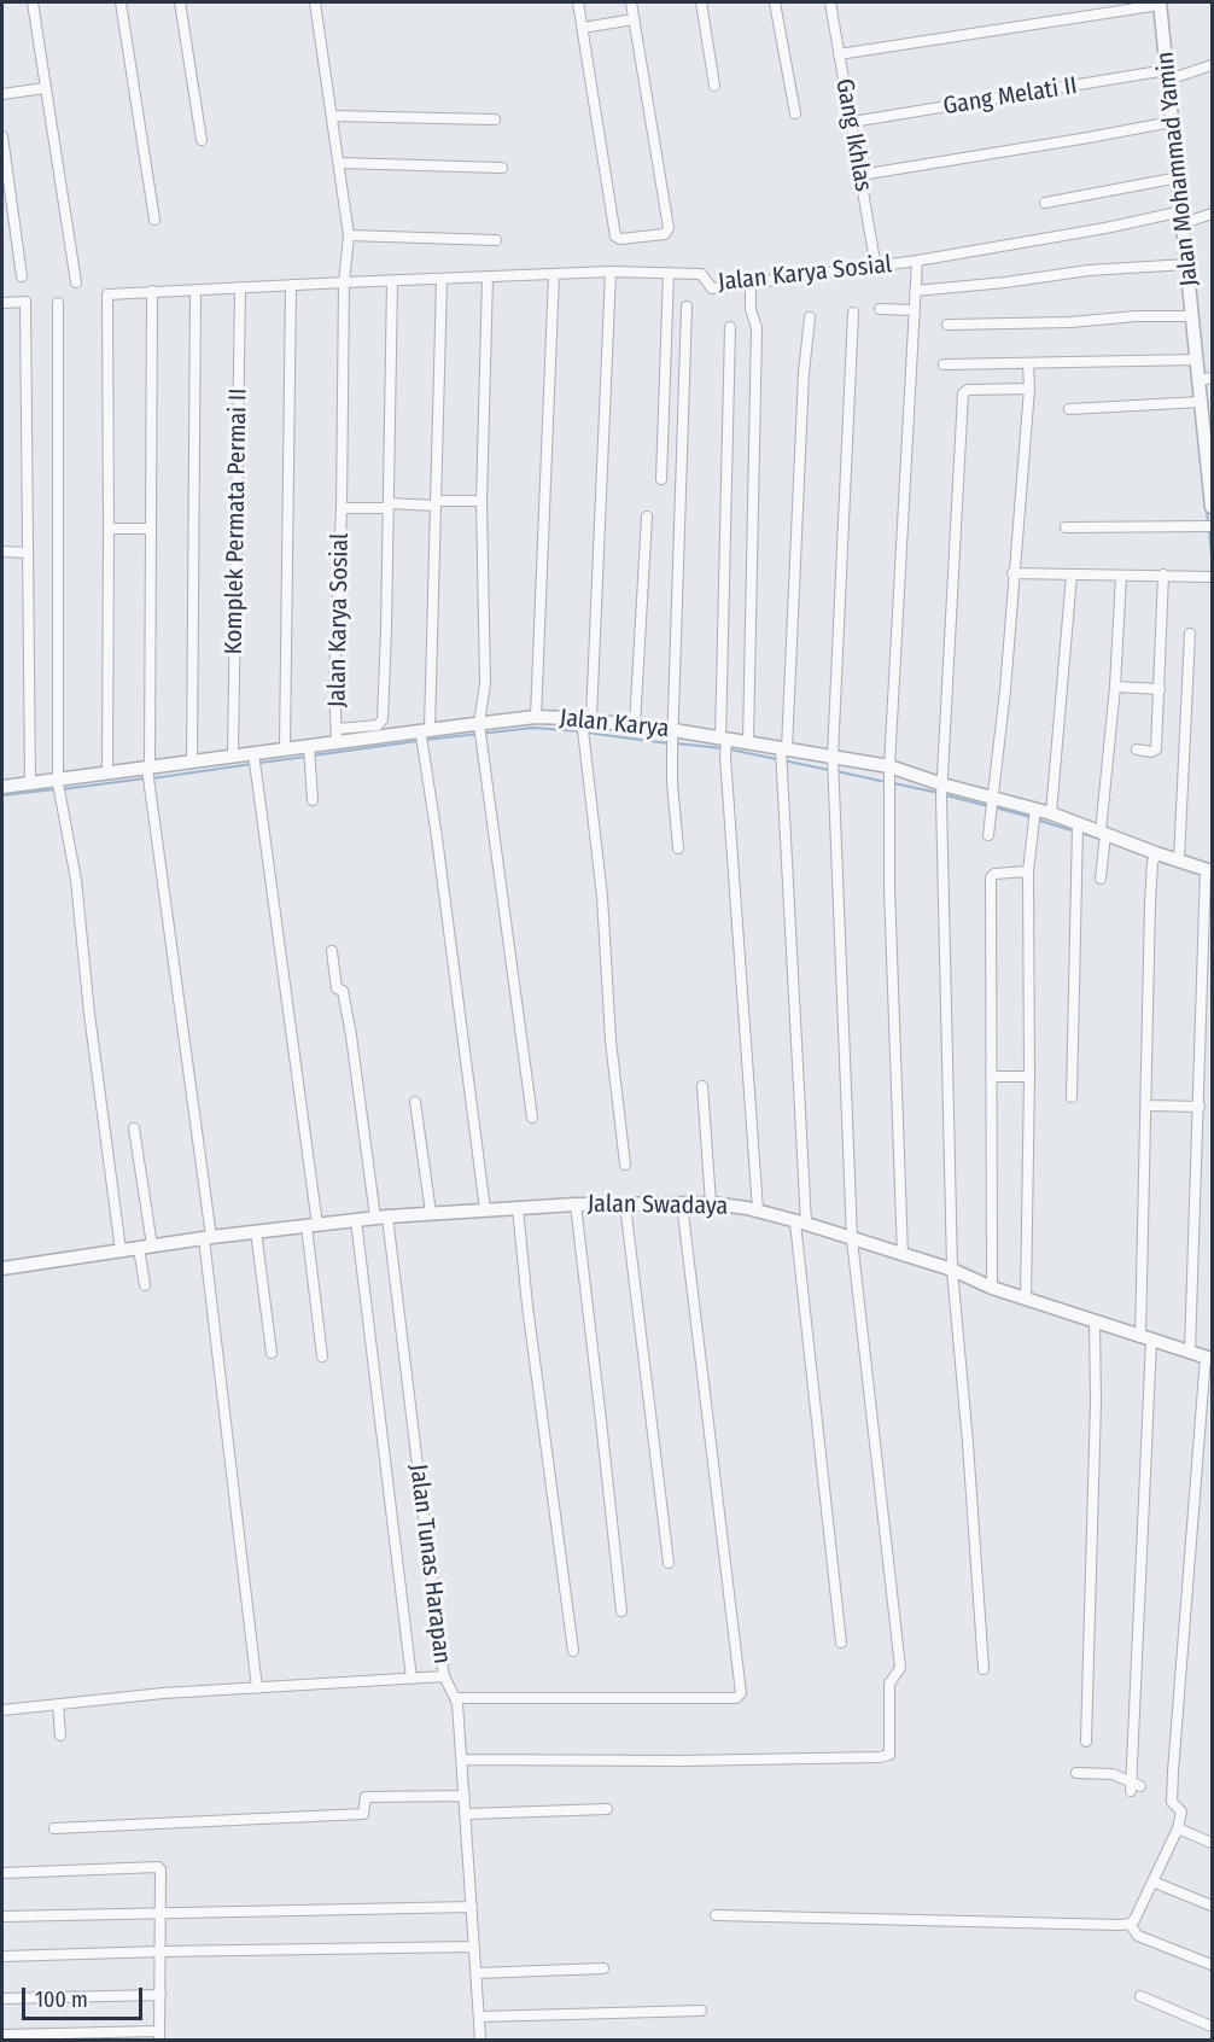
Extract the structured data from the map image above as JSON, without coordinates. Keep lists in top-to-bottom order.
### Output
{
  "streets": {
    "street": [
      "Gang Melati II",
      "Gang Ikhlas",
      "Jalan Mohammad Yamin",
      "Jalan Karya Sosial",
      "Komplek Permata Permai II",
      "Jalan Karya",
      "Jalan Swadaya",
      "Jalan Tunas Harapan"
    ]
  },
  "crossings": [
    ["Gang Melati II", "Gang Ikhlas"],
    ["Gang Melati II", "Jalan Mohammad Yamin"],
    ["Gang Ikhlas", "Jalan Karya Sosial"],
    ["Jalan Mohammad Yamin", "Jalan Karya Sosial"],
    ["Jalan Karya Sosial", "Jalan Karya"],
    ["Komplek Permata Permai II", "Jalan Karya"],
    ["Jalan Swadaya", "Jalan Tunas Harapan"]
  ],
  "scale_bar": "100 m"
}
